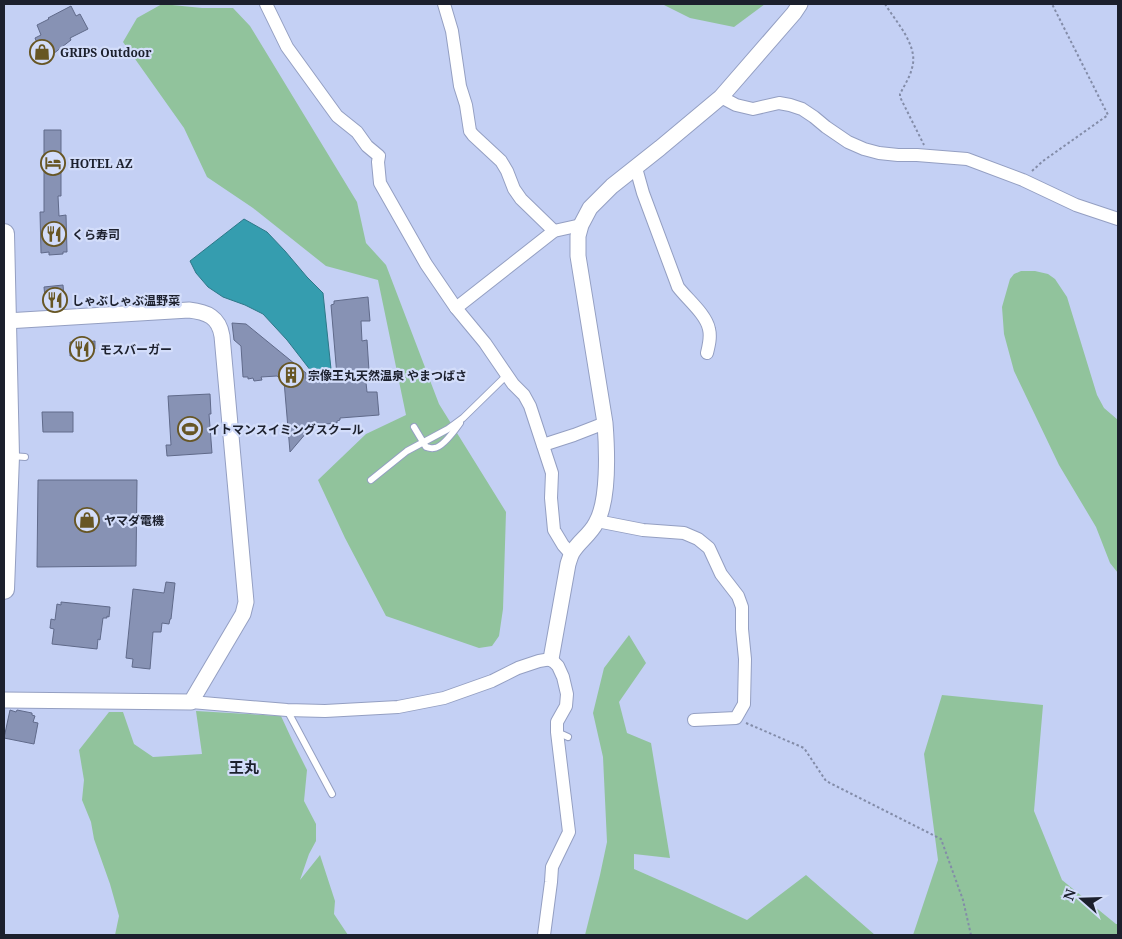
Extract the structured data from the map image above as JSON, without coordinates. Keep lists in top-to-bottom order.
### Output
{
  "districts": ["王丸"],
  "places": {
    "shop": ["GRIPS Outdoor", "ヤマダ電機"],
    "hotel": ["HOTEL AZ"],
    "restaurant": ["くら寿司", "しゃぶしゃぶ温野菜", "モスバーガー"],
    "building": ["宗像王丸天然温泉 やまつばさ"],
    "sports": ["イトマンスイミングスクール"]
  },
  "north": "left"
}
